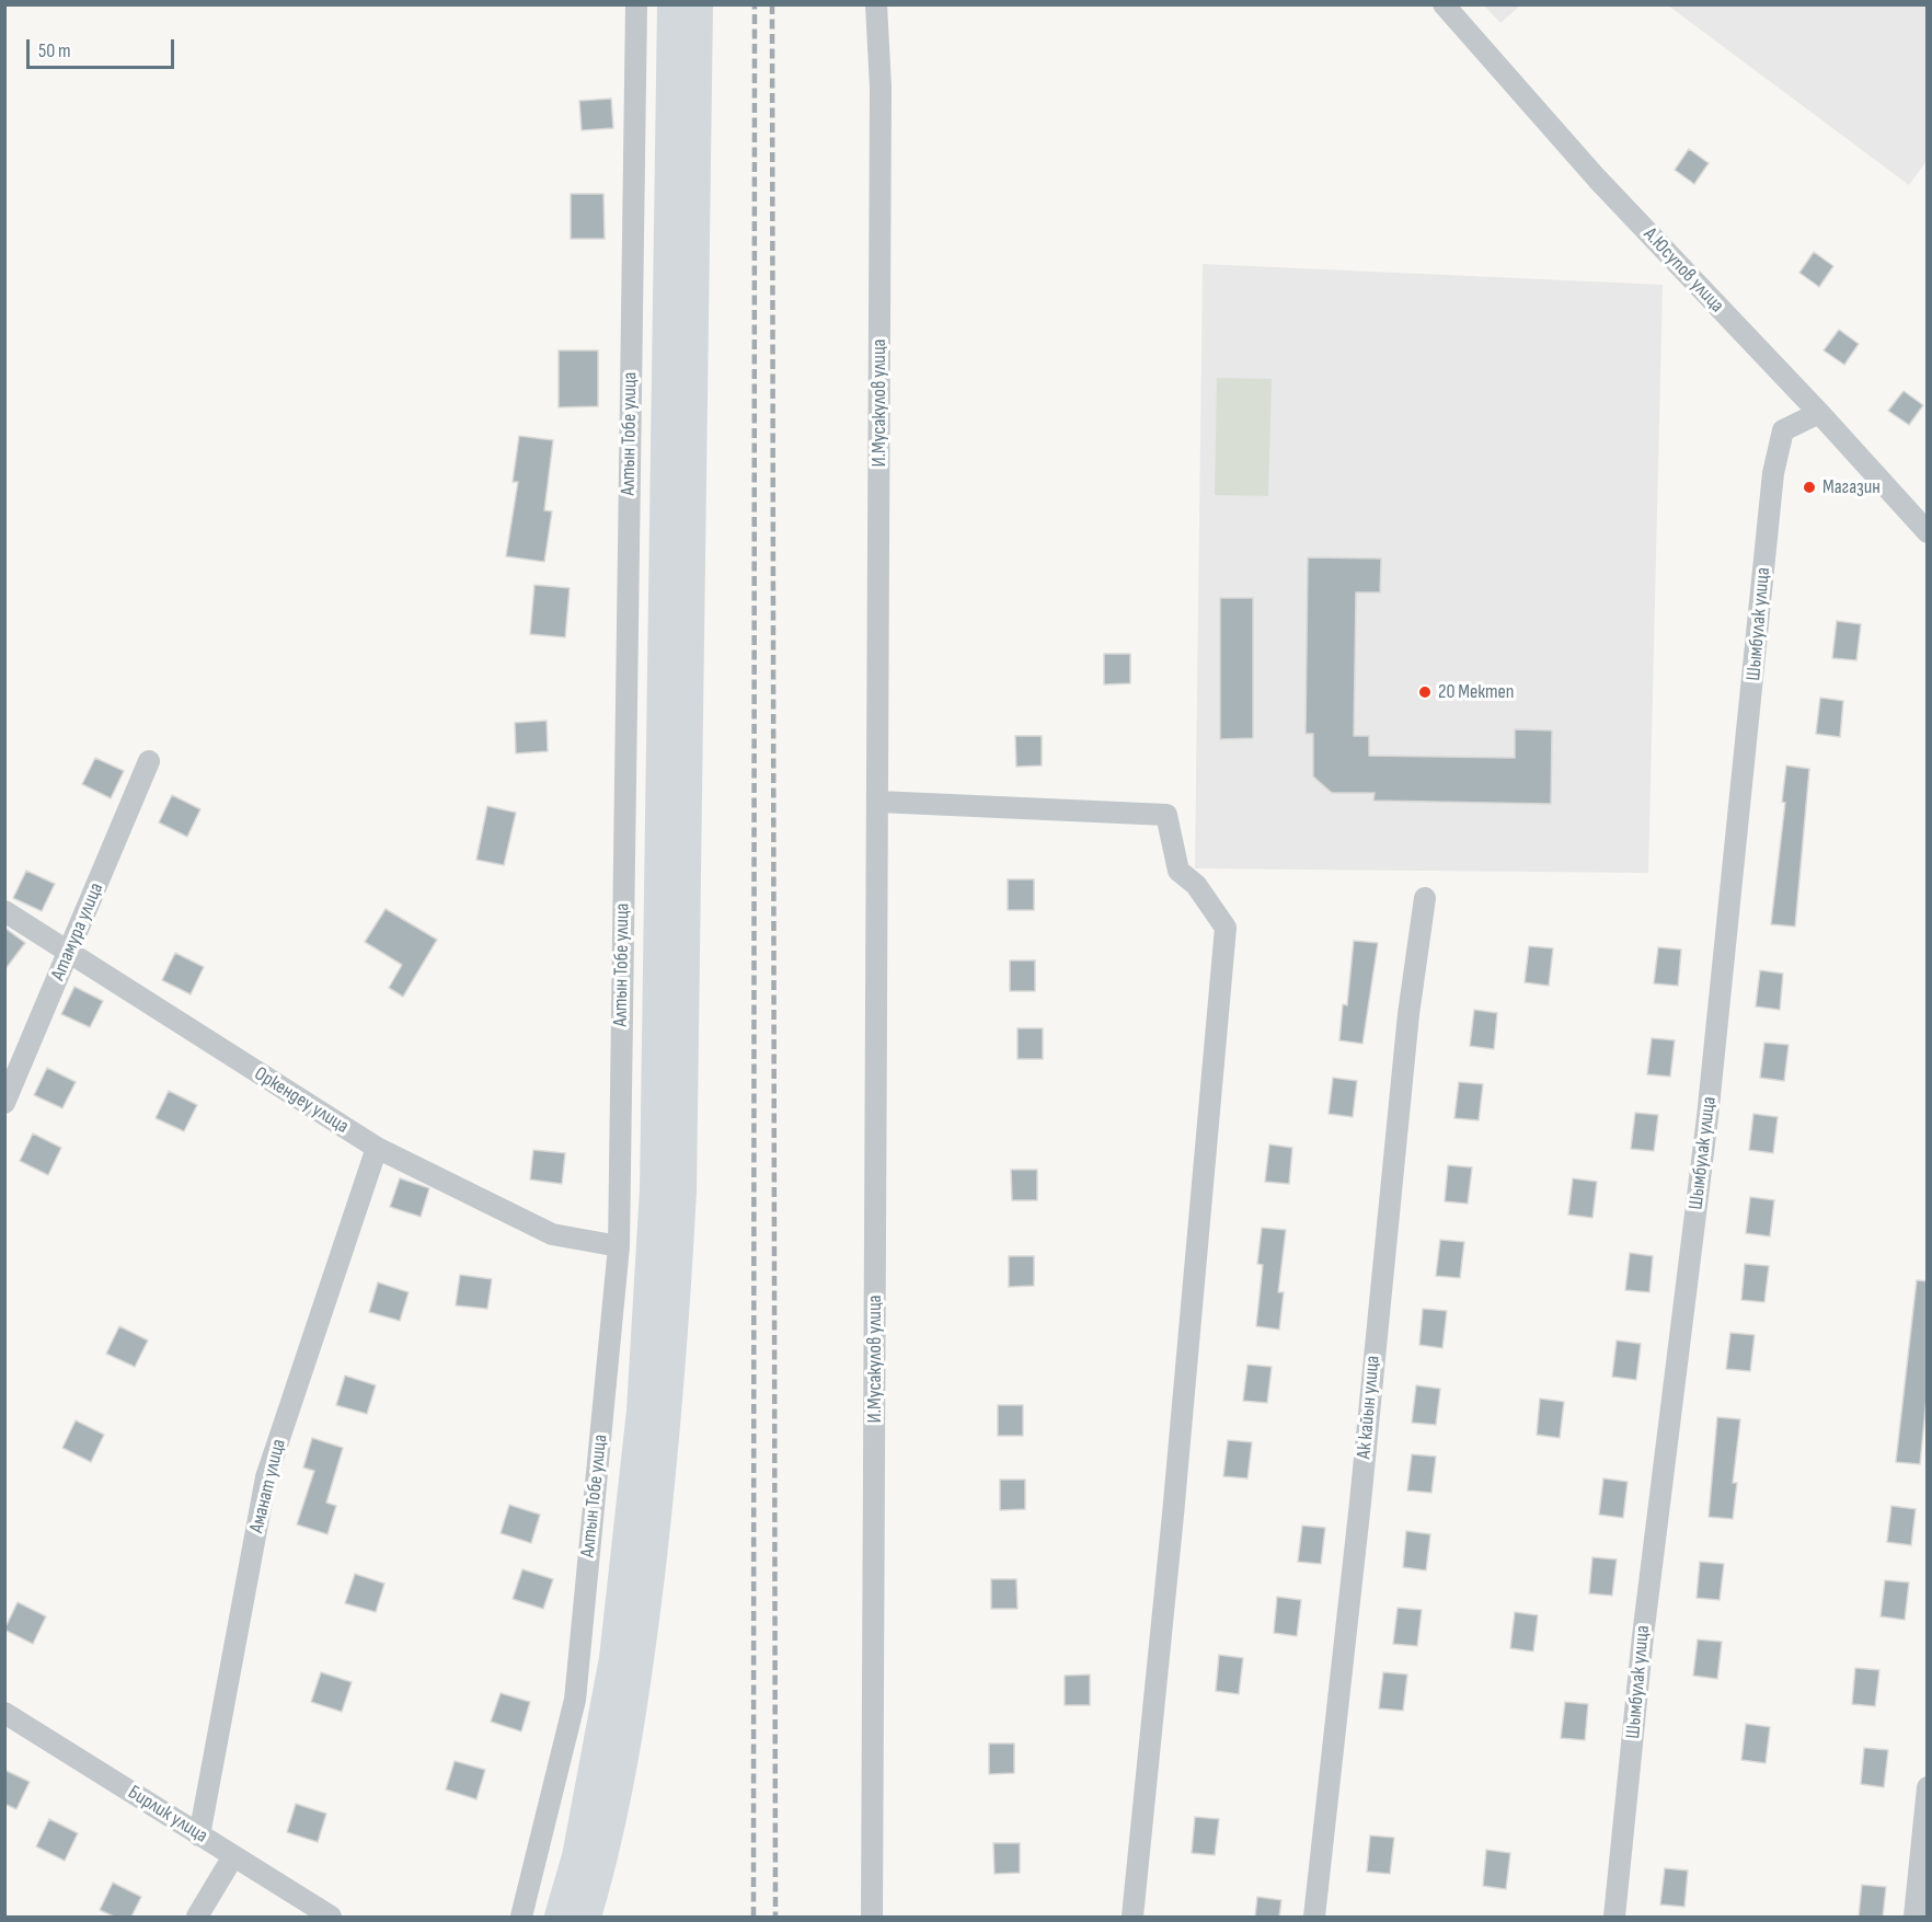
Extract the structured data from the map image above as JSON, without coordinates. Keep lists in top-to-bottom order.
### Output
{
  "streets": {
    "street": [
      "А.Юсупов улица",
      "И.Мусакулов улица",
      "Алтын Тобе улица",
      "Шымбулак улица",
      "Атамура улица",
      "Оркендеу улица",
      "Ак кайын улица",
      "Аманат улица",
      "Бирлик улица"
    ]
  },
  "crossings": [
    ["А.Юсупов улица", "Шымбулак улица"],
    ["Алтын Тобе улица", "Оркендеу улица"],
    ["Атамура улица", "Оркендеу улица"],
    ["Оркендеу улица", "Аманат улица"],
    ["Аманат улица", "Бирлик улица"]
  ],
  "places": ["Магазин", "20 Мектеп"],
  "scale_bar": "50 m"
}
